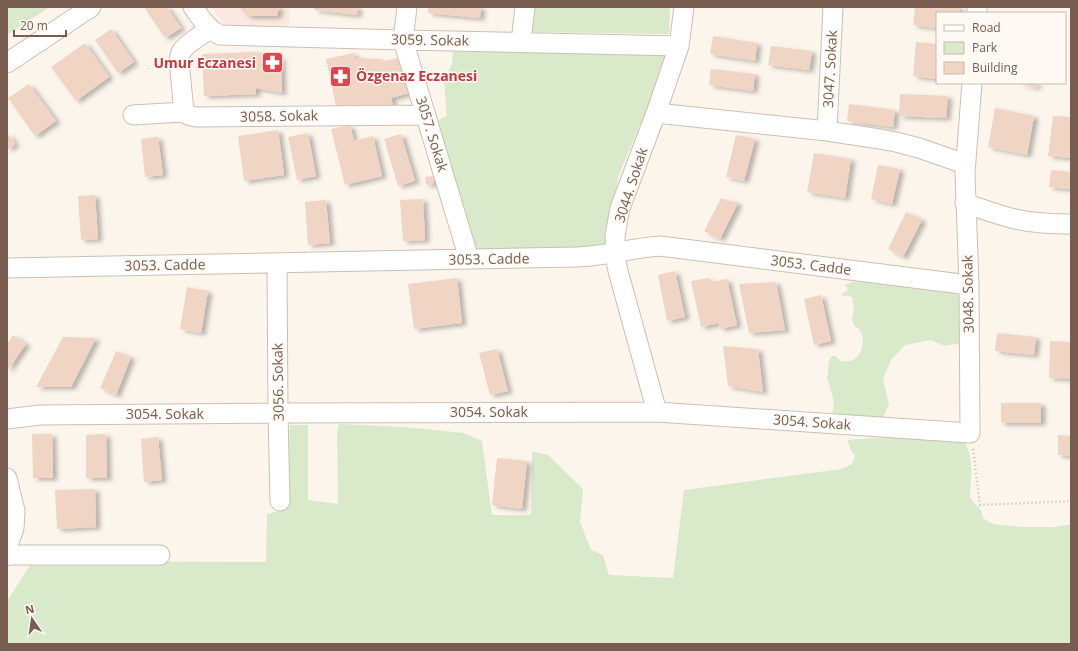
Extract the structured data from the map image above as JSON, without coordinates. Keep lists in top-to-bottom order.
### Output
{
  "streets": {
    "street": [
      "3059. Sokak",
      "3047. Sokak",
      "3058. Sokak",
      "3057. Sokak",
      "3044. Sokak",
      "3053. Cadde",
      "3048. Sokak",
      "3056. Sokak",
      "3054. Sokak"
    ]
  },
  "crossings": [
    ["3059. Sokak", "3057. Sokak"],
    ["3059. Sokak", "3044. Sokak"],
    ["3058. Sokak", "3057. Sokak"],
    ["3057. Sokak", "3053. Cadde"],
    ["3044. Sokak", "3053. Cadde"],
    ["3044. Sokak", "3054. Sokak"],
    ["3053. Cadde", "3048. Sokak"],
    ["3053. Cadde", "3056. Sokak"],
    ["3048. Sokak", "3054. Sokak"],
    ["3056. Sokak", "3054. Sokak"]
  ],
  "places": {
    "pharmacy": ["Umur Eczanesi", "Özgenaz Eczanesi"]
  },
  "legend": ["Road", "Park", "Building"],
  "scale_bar": "20 m",
  "north": "top"
}
